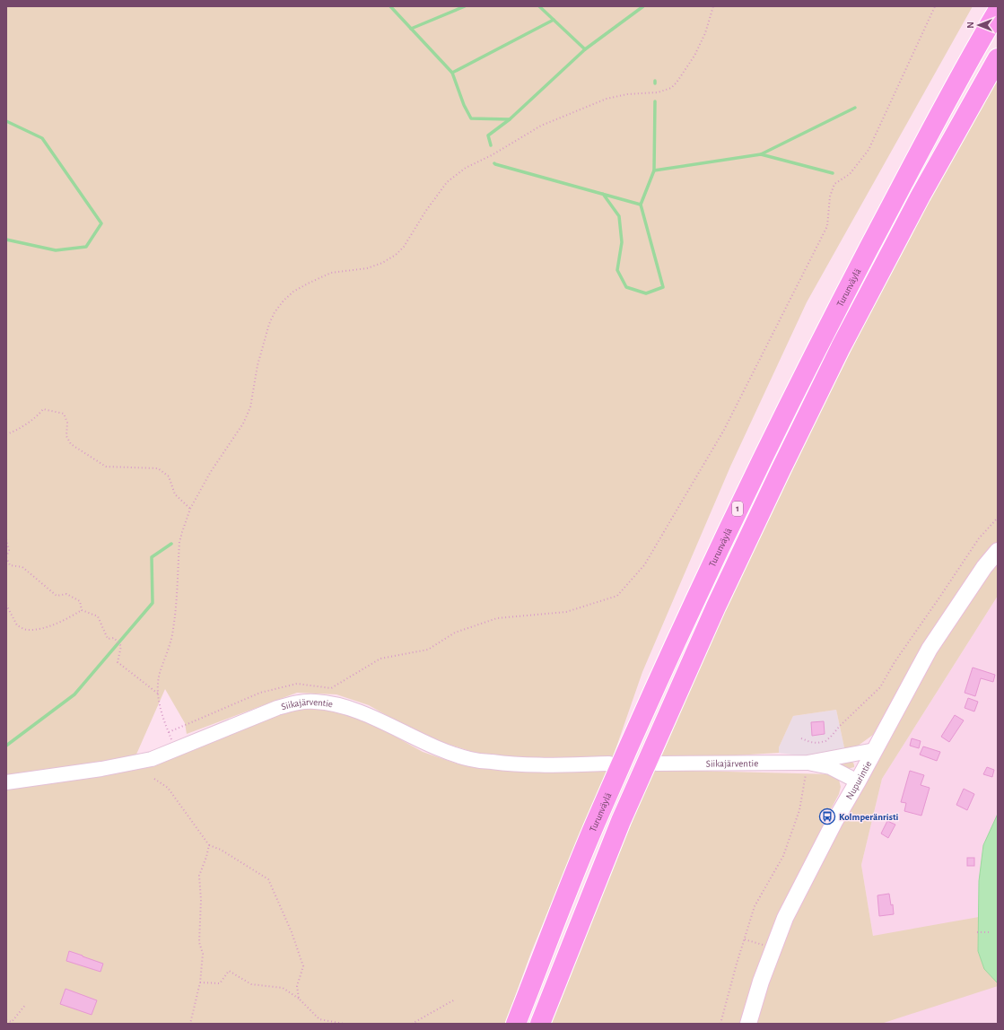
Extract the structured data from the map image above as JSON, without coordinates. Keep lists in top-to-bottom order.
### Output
{
  "streets": {
    "highway": ["Turunväylä", "1"],
    "main road": ["Nupurintie"],
    "street": ["Siikajärventie"]
  },
  "places": {
    "bus stop": ["Kolmperänristi"]
  },
  "north": "left"
}
